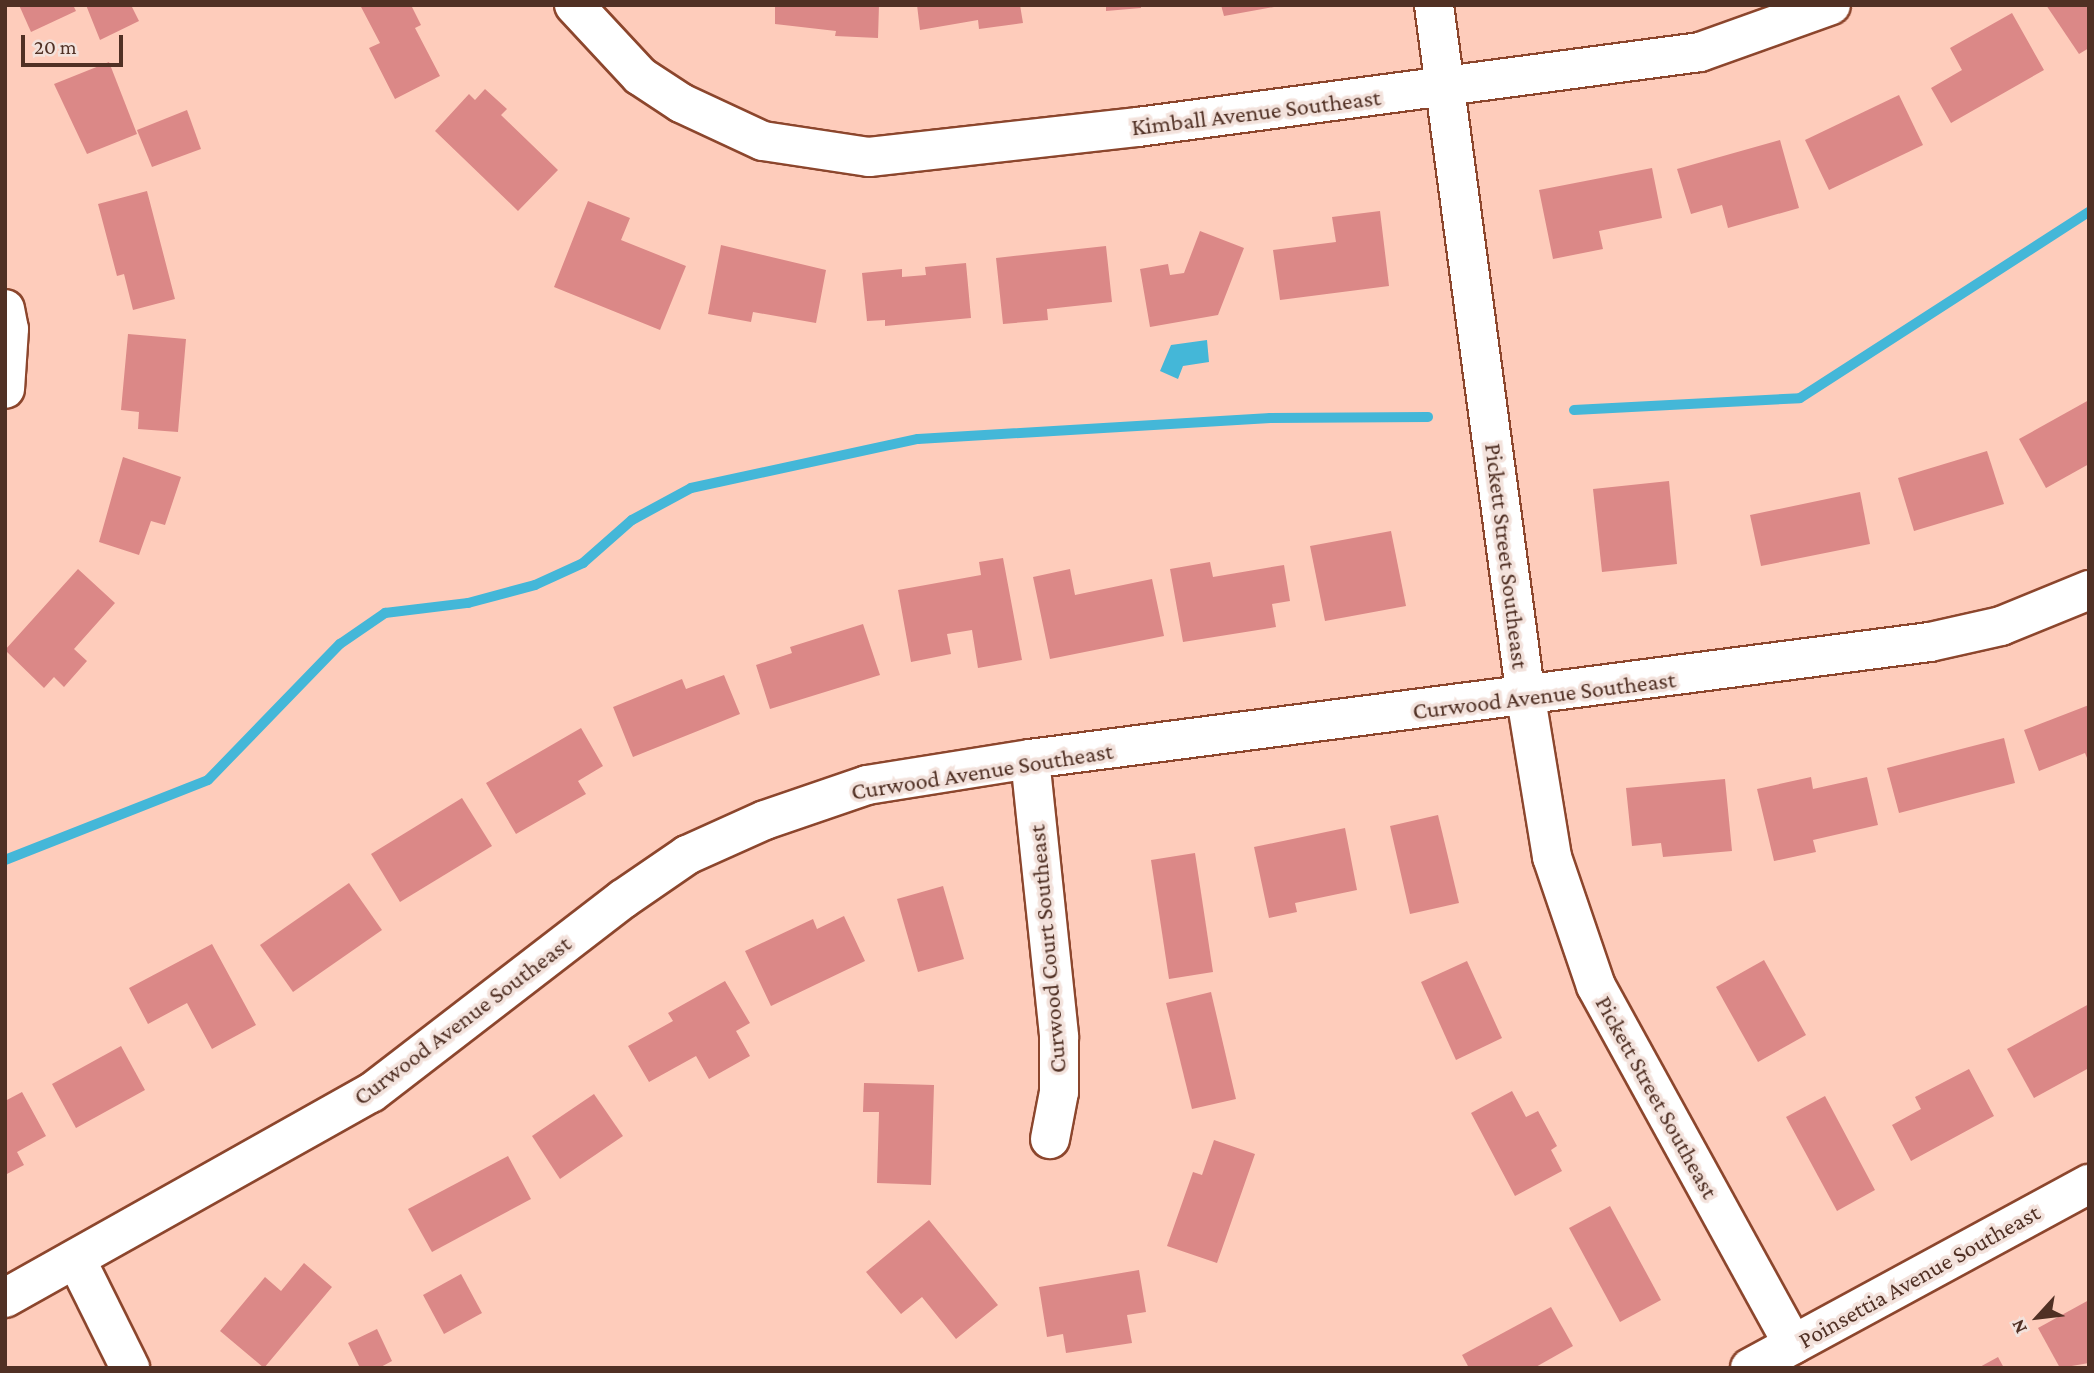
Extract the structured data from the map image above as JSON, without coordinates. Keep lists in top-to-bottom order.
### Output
{
  "streets": {
    "street": [
      "Kimball Avenue Southeast",
      "Pickett Street Southeast",
      "Curwood Avenue Southeast",
      "Curwood Court Southeast",
      "Poinsettia Avenue Southeast"
    ]
  },
  "crossings": [
    ["Kimball Avenue Southeast", "Pickett Street Southeast"],
    ["Pickett Street Southeast", "Curwood Avenue Southeast"],
    ["Pickett Street Southeast", "Poinsettia Avenue Southeast"],
    ["Curwood Avenue Southeast", "Curwood Court Southeast"]
  ],
  "scale_bar": "20 m",
  "north": "bottom left"
}
